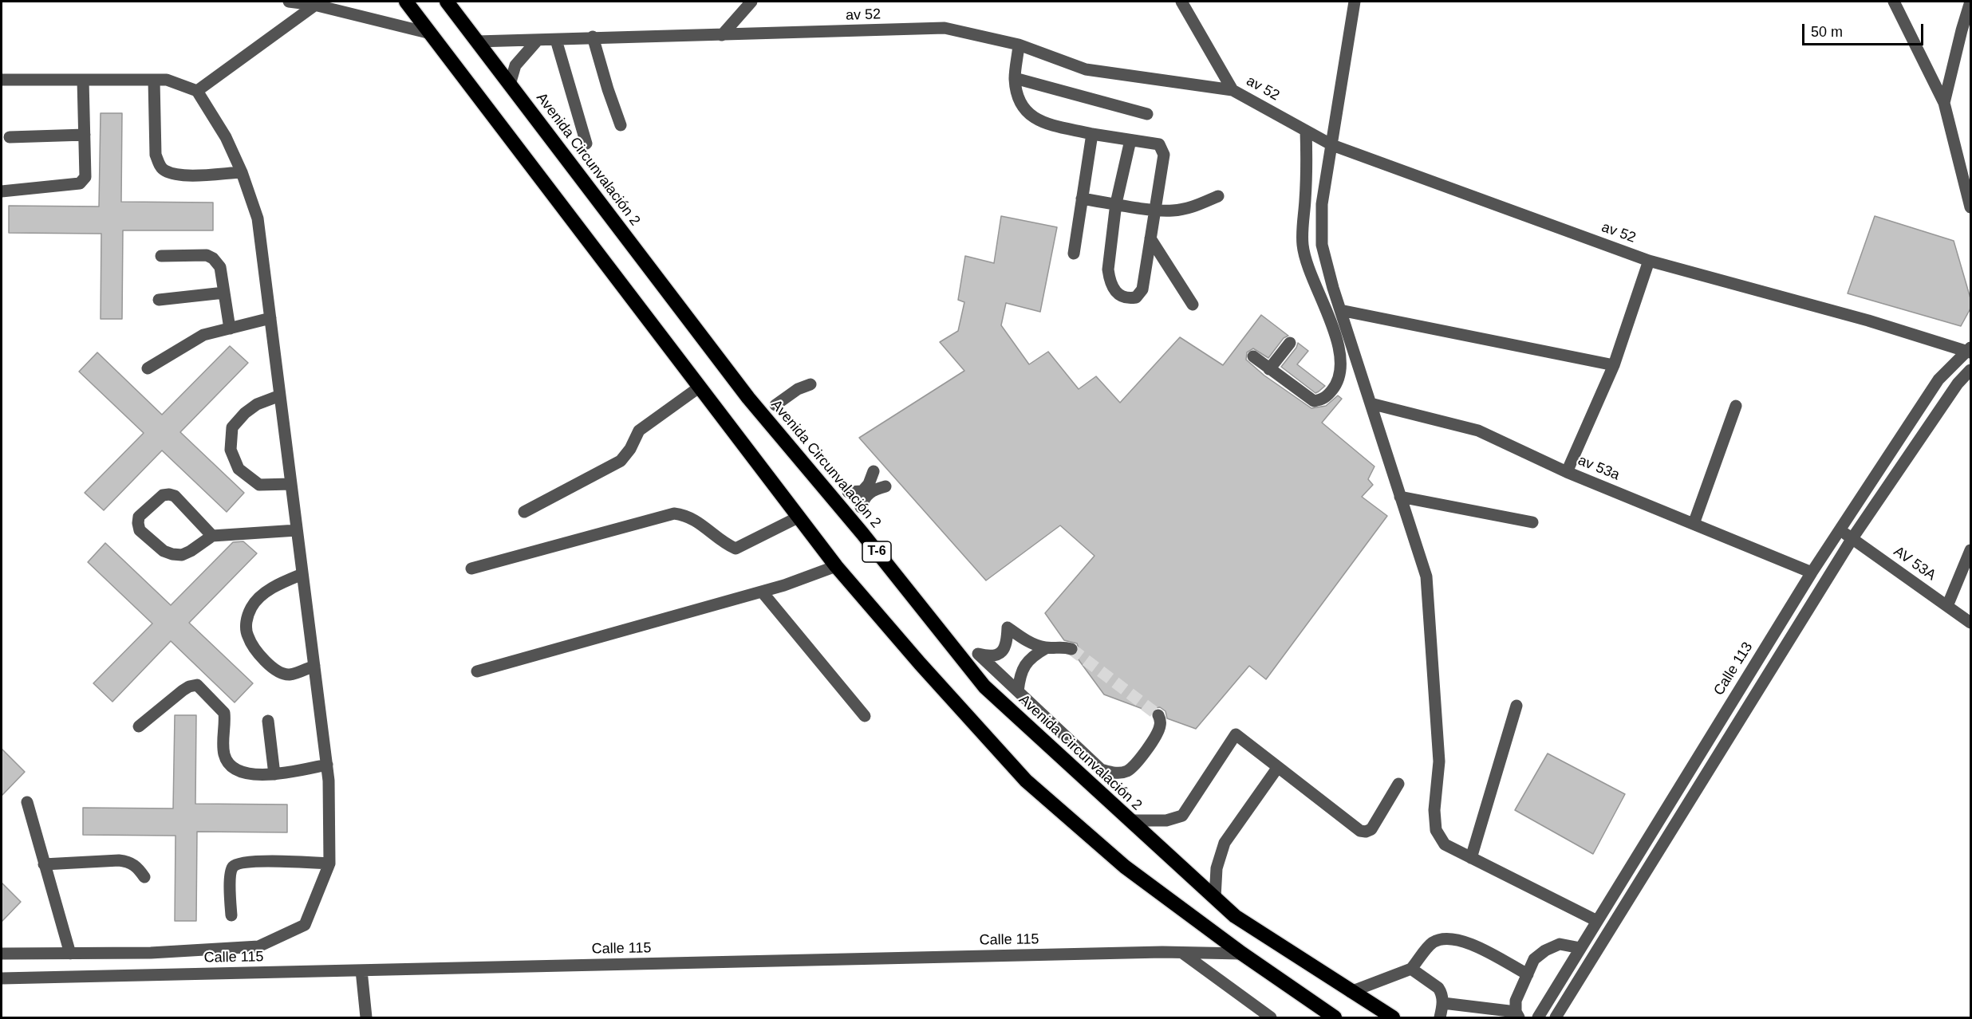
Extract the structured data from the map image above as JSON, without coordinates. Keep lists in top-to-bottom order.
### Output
{
  "streets": {
    "highway": ["Avenida Circunvalación 2", "T-6"],
    "street": [
      "av 52",
      "av 53a",
      "AV 53A",
      "Calle 113",
      "Calle 115"
    ]
  },
  "crossings": [
    ["av 52", "Avenida Circunvalación 2"],
    ["av 52", "Calle 113"],
    ["av 53a", "Calle 113"],
    ["AV 53A", "Calle 113"]
  ],
  "scale_bar": "50 m"
}
